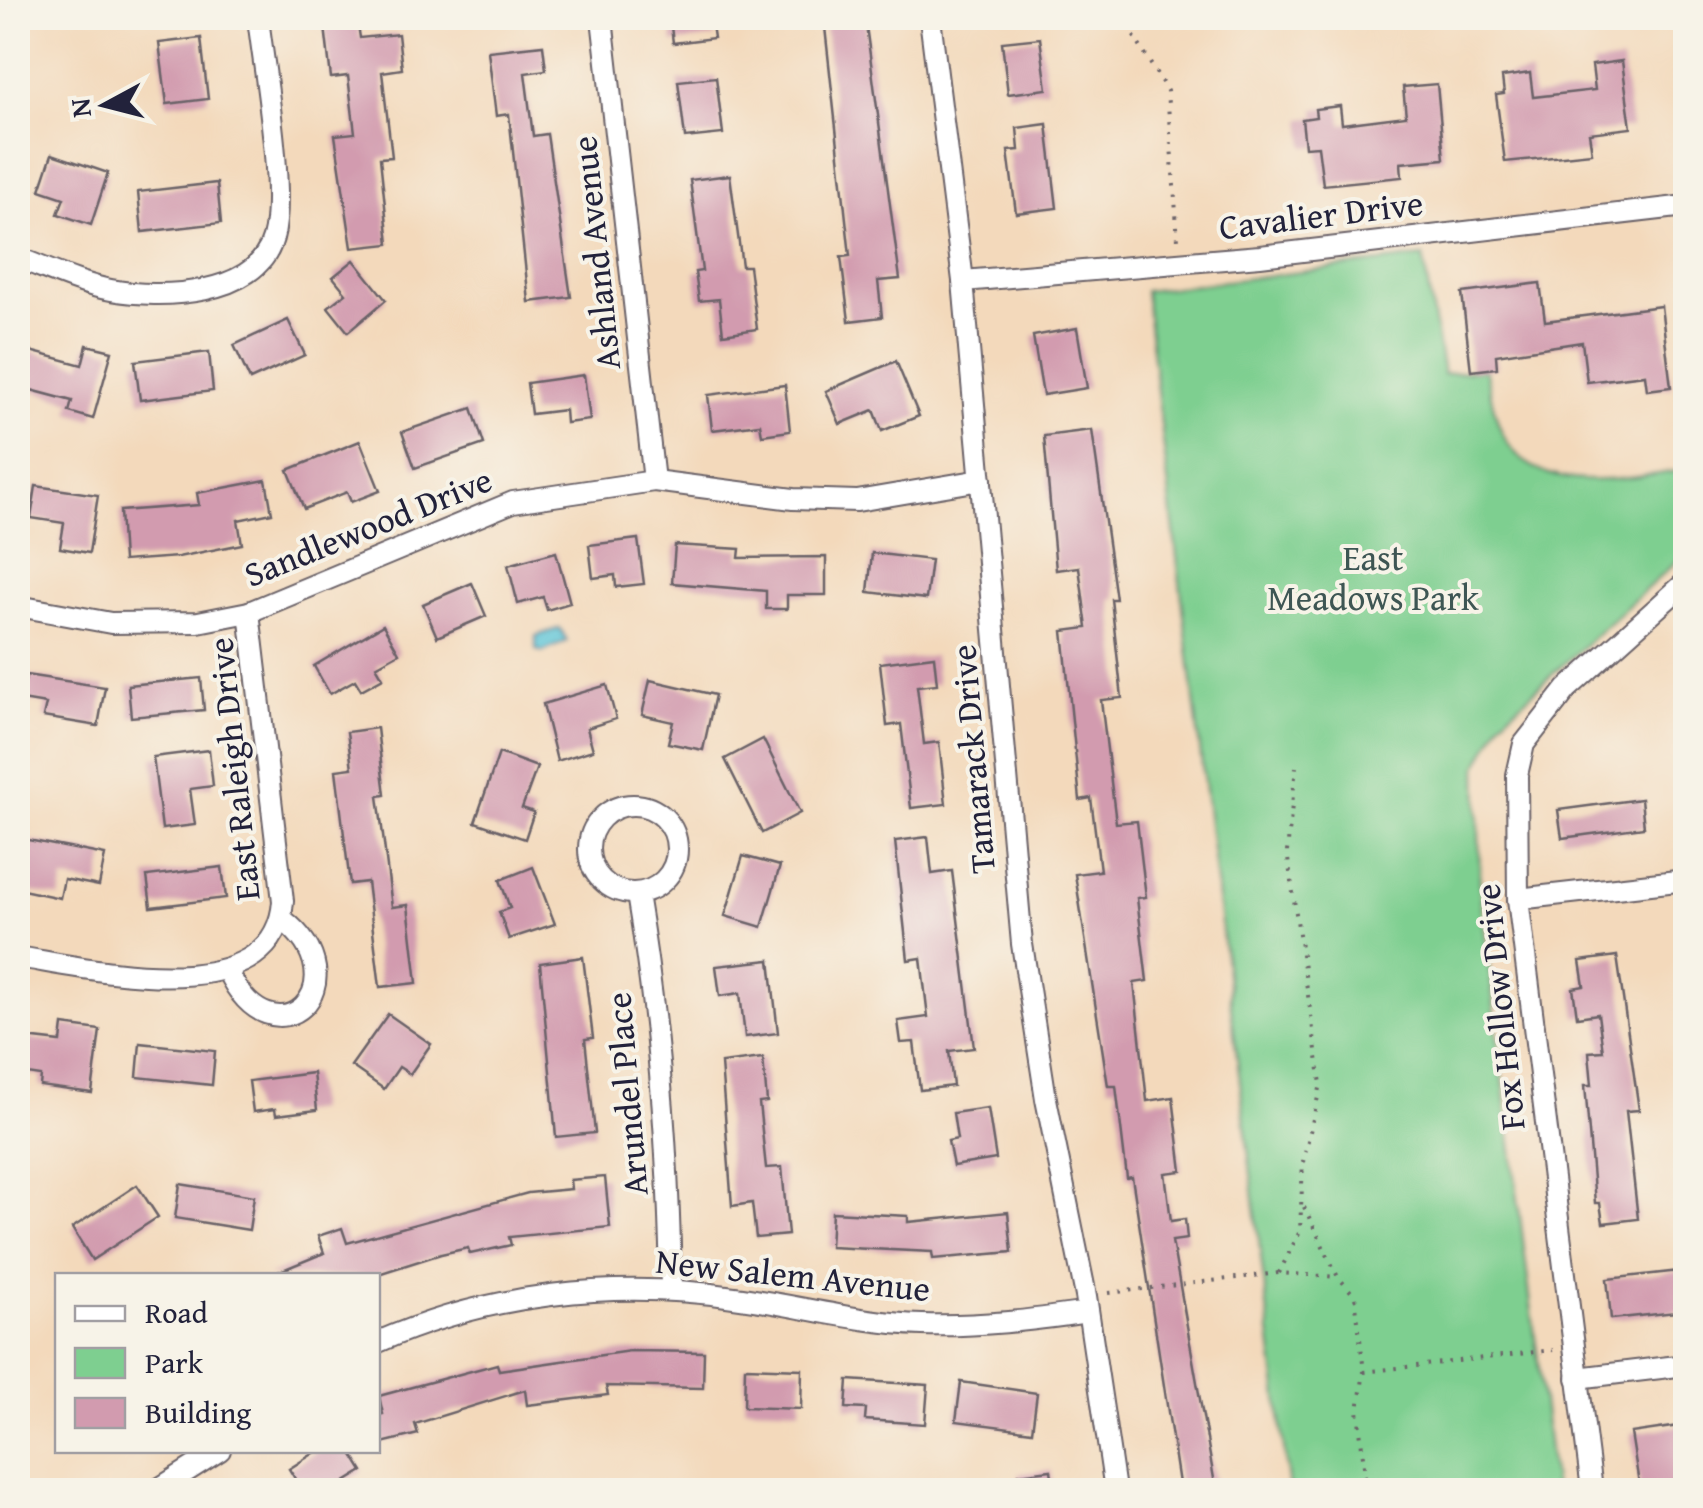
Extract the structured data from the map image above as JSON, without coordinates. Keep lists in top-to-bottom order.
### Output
{
  "streets": {
    "street": [
      "Cavalier Drive",
      "Ashland Avenue",
      "Sandlewood Drive",
      "Tamarack Drive",
      "East Raleigh Drive",
      "Fox Hollow Drive",
      "Arundel Place",
      "New Salem Avenue"
    ]
  },
  "crossings": [
    ["Cavalier Drive", "Tamarack Drive"],
    ["Ashland Avenue", "Sandlewood Drive"],
    ["Sandlewood Drive", "Tamarack Drive"],
    ["Sandlewood Drive", "East Raleigh Drive"],
    ["Tamarack Drive", "New Salem Avenue"],
    ["Arundel Place", "New Salem Avenue"]
  ],
  "parks": ["East Meadows Park"],
  "legend": ["Road", "Park", "Building"],
  "north": "left"
}
